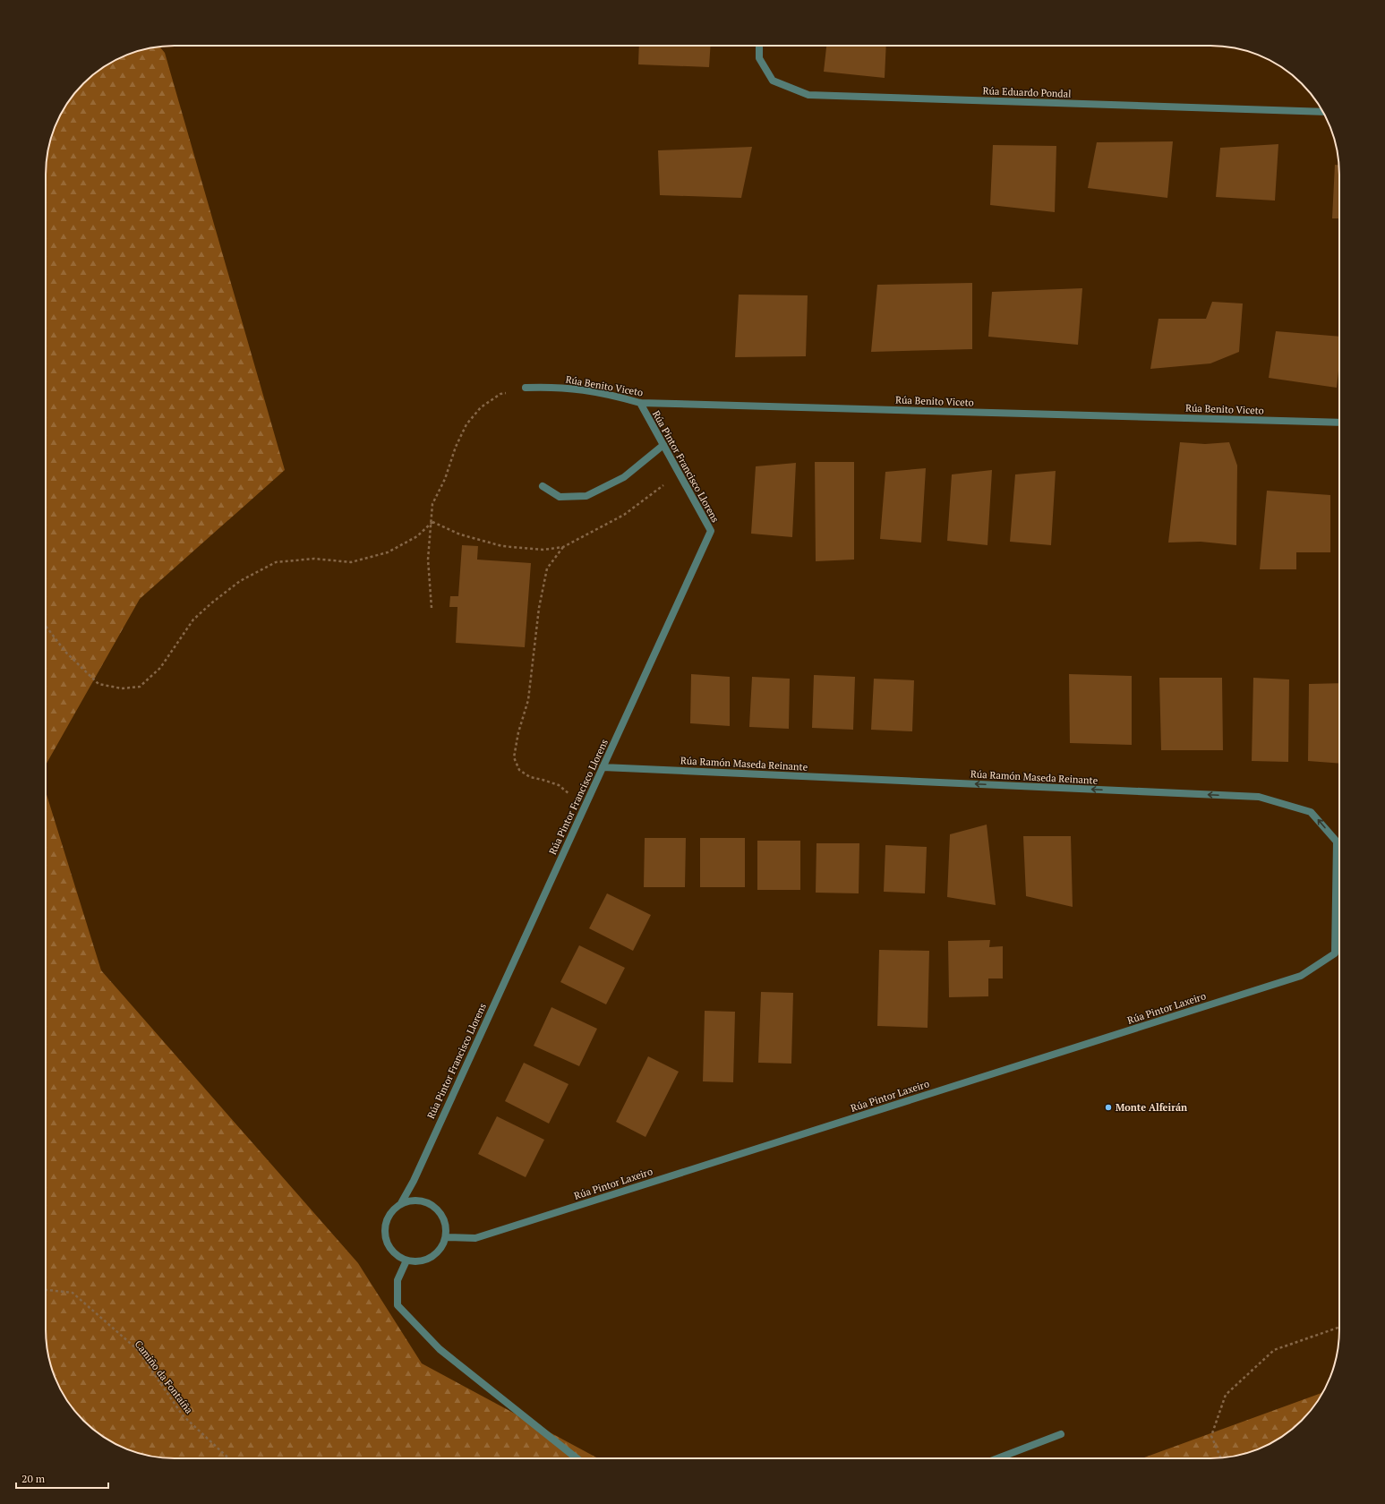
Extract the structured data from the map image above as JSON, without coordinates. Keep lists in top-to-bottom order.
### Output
{
  "streets": {
    "street": [
      "Rúa Eduardo Pondal",
      "Rúa Benito Viceto",
      "Rúa Pintor Francisco Llorens",
      "Rúa Ramón Maseda Reinante",
      "Rúa Pintor Laxeiro"
    ],
    "path": ["Camiño da Fontaíña"]
  },
  "crossings": [
    ["Rúa Benito Viceto", "Rúa Pintor Francisco Llorens"],
    ["Rúa Pintor Francisco Llorens", "Rúa Ramón Maseda Reinante"],
    ["Rúa Pintor Francisco Llorens", "Rúa Pintor Laxeiro"],
    ["Rúa Ramón Maseda Reinante", "Rúa Pintor Laxeiro"]
  ],
  "one_way": ["Rúa Ramón Maseda Reinante"],
  "places": ["Monte Alfeirán"],
  "scale_bar": "20 m"
}
